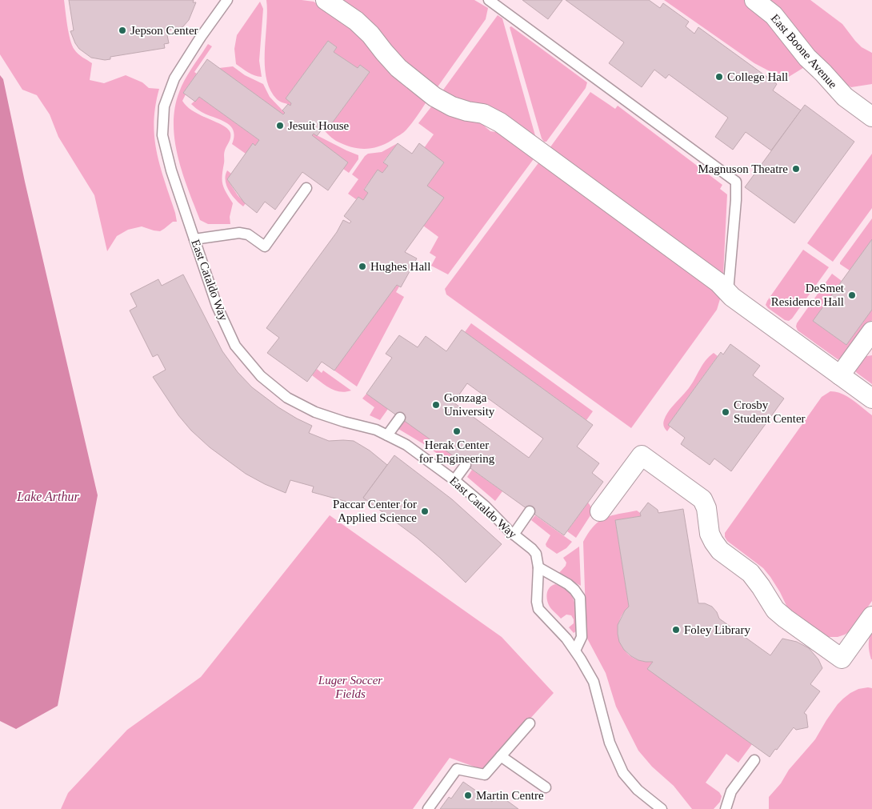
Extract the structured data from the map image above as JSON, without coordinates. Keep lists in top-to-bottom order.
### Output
{
  "streets": {
    "street": ["East Boone Avenue"],
    "lane": ["East Cataldo Way"]
  },
  "water": ["Lake Arthur"],
  "parks": ["Luger Soccer Fields"],
  "places": [
    "Jepson Center",
    "College Hall",
    "Jesuit House",
    "Magnuson Theatre",
    "Hughes Hall",
    "DeSmet Residence Hall",
    "Gonzaga University",
    "Crosby Student Center",
    "Herak Center for Engineering",
    "Paccar Center for Applied Science",
    "Foley Library",
    "Martin Centre"
  ]
}
